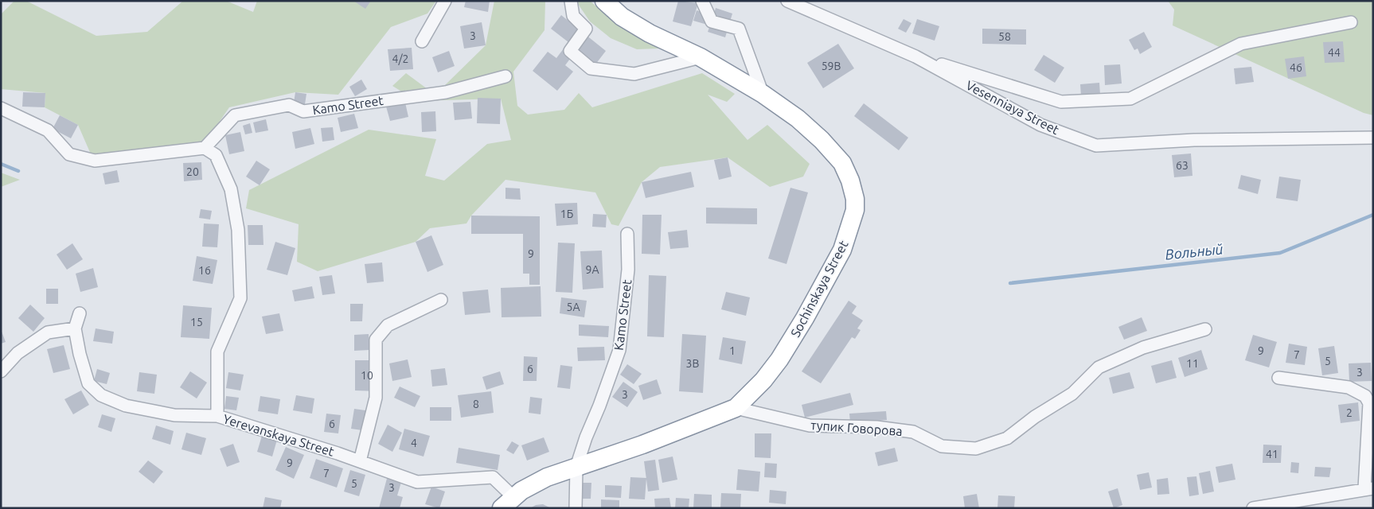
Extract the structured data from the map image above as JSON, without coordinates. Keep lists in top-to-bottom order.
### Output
{
  "streets": {
    "highway": ["Sochinskaya Street"],
    "street": [
      "Kamo Street",
      "Vesenniaya Street",
      "тупик Говорова",
      "Yerevanskaya Street"
    ]
  },
  "crossings": [
    ["Kamo Street", "Sochinskaya Street"],
    ["Sochinskaya Street", "тупик Говорова"],
    ["Sochinskaya Street", "Yerevanskaya Street"]
  ],
  "water": ["Вольный"],
  "house_numbers": [
    "3",
    "58",
    "44",
    "4/2",
    "59В",
    "46",
    "63",
    "20",
    "1Б",
    "9",
    "9А",
    "16",
    "5А",
    "15",
    "1",
    "9",
    "7",
    "5",
    "3В",
    "11",
    "6",
    "3",
    "10",
    "3",
    "8",
    "2",
    "6",
    "4",
    "41",
    "9",
    "7",
    "5",
    "3"
  ]
}
